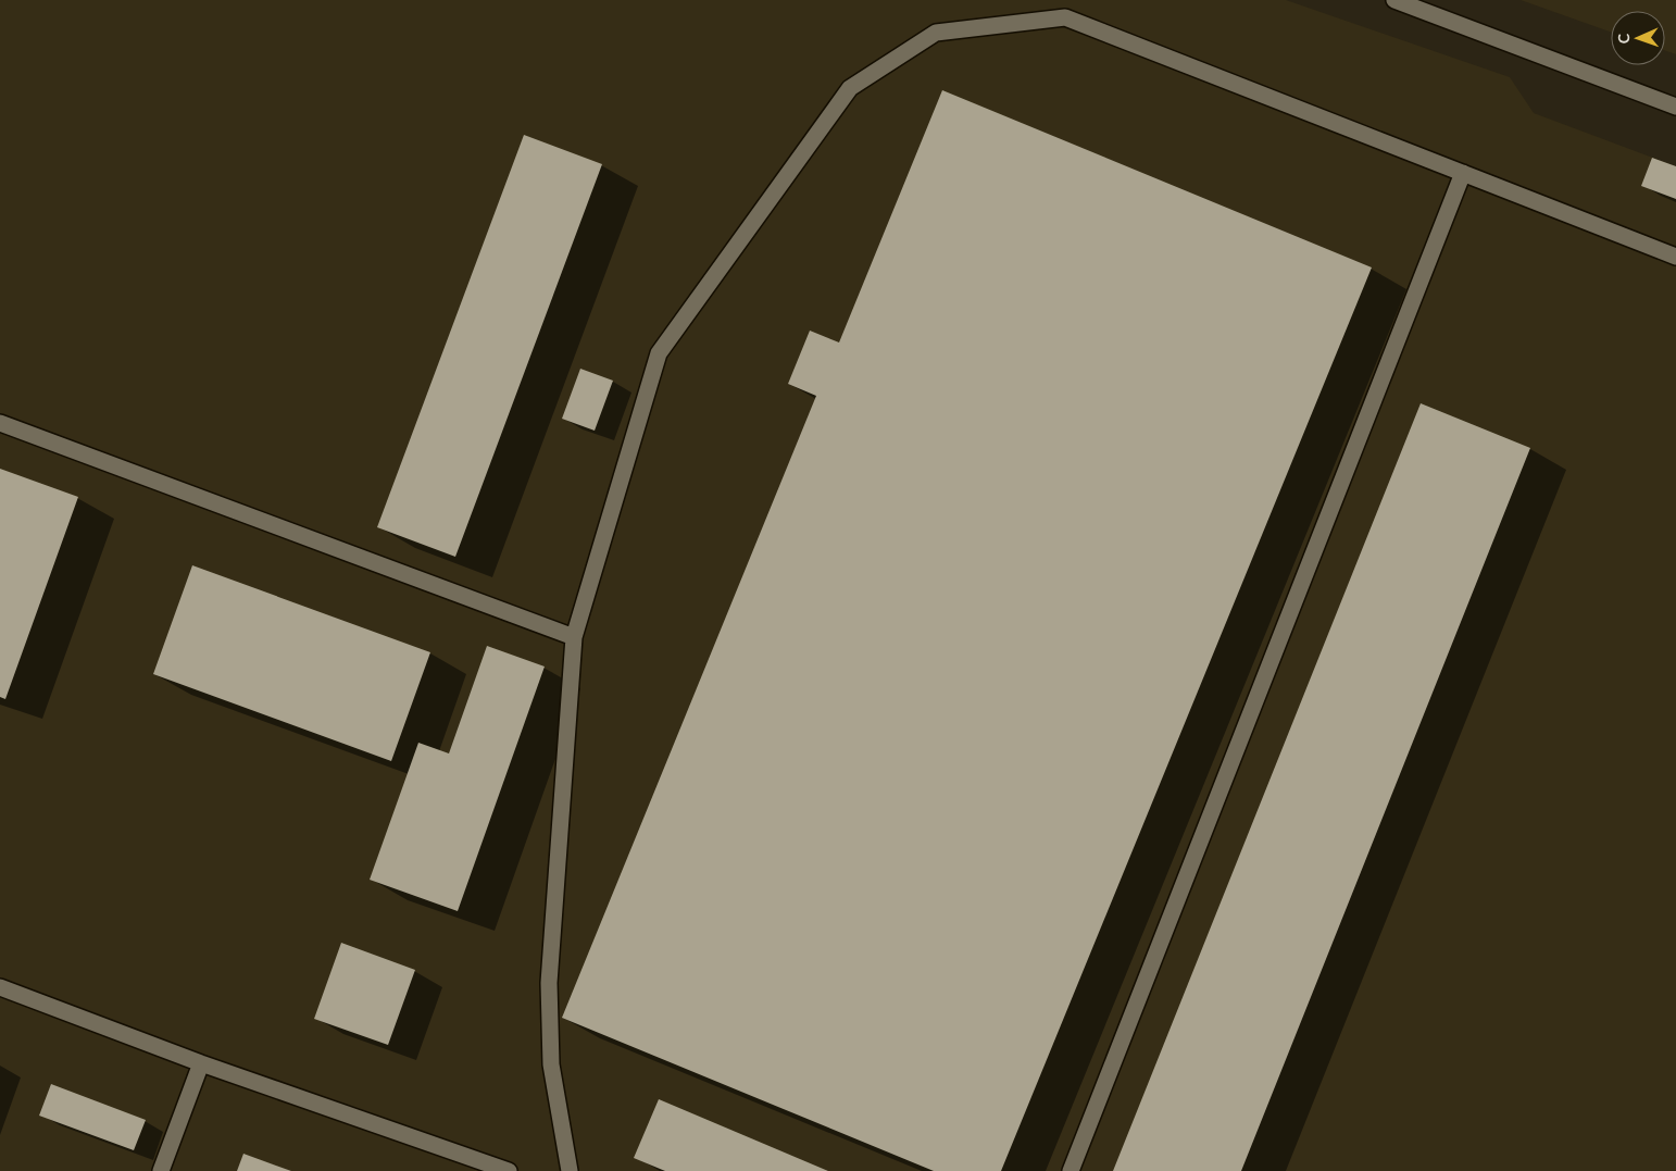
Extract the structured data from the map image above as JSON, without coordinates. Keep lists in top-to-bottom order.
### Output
{
  "north": "left"
}
